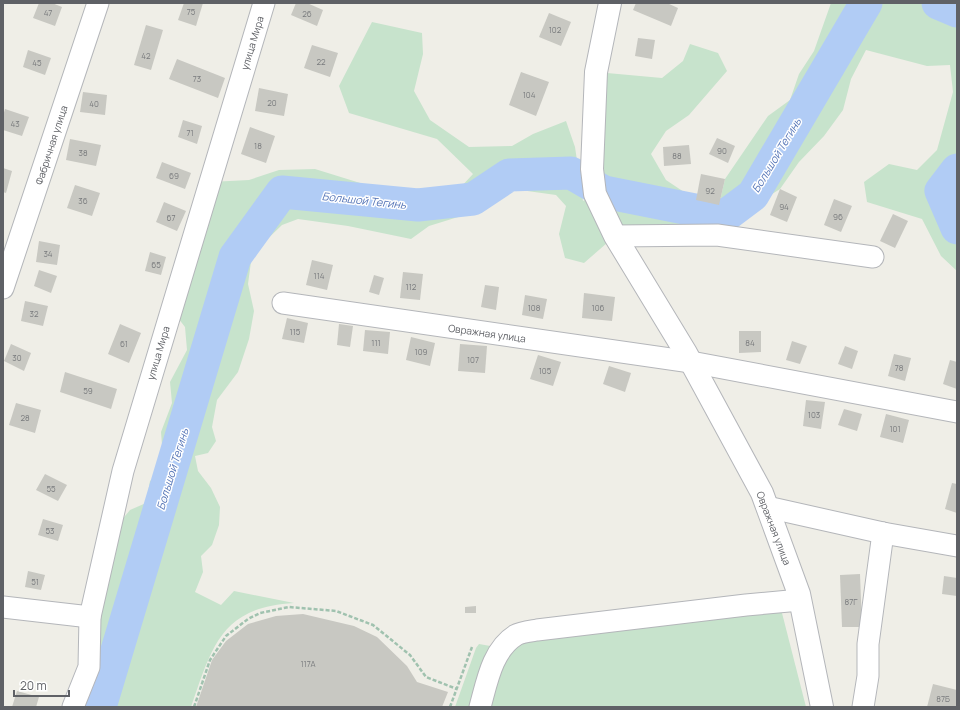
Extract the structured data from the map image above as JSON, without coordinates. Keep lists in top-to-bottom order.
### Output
{
  "streets": {
    "street": ["улица Мира", "Фабричная улица", "Овражная улица"]
  },
  "water": ["Большой Тегинь"],
  "house_numbers": [
    "75",
    "47",
    "26",
    "102",
    "42",
    "22",
    "45",
    "73",
    "104",
    "20",
    "40",
    "43",
    "71",
    "18",
    "90",
    "38",
    "88",
    "69",
    "92",
    "36",
    "94",
    "96",
    "67",
    "34",
    "65",
    "114",
    "112",
    "108",
    "106",
    "32",
    "115",
    "111",
    "84",
    "61",
    "109",
    "30",
    "107",
    "78",
    "105",
    "59",
    "103",
    "28",
    "101",
    "55",
    "53",
    "51",
    "87Г",
    "117А",
    "87Б"
  ],
  "scale_bar": "20 m"
}
